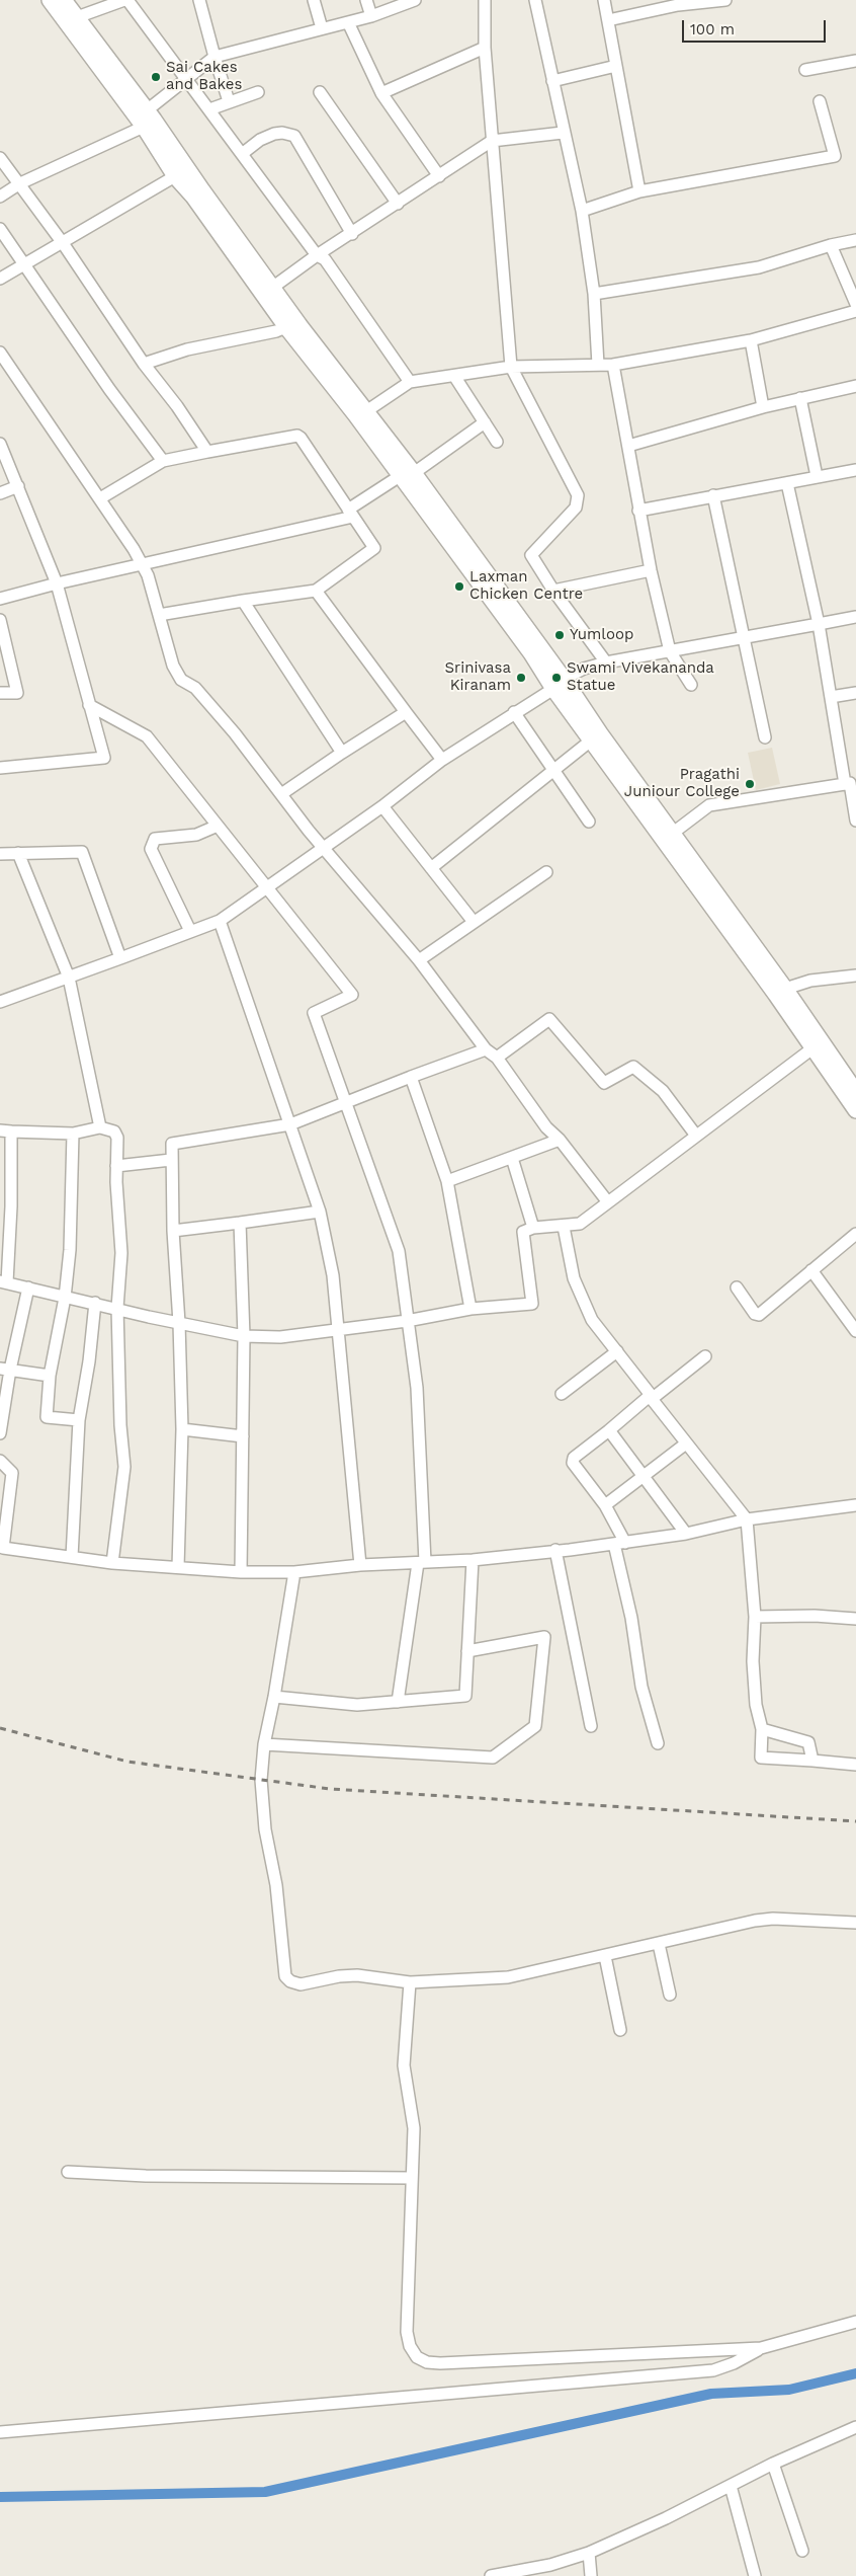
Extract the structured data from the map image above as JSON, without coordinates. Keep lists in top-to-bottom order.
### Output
{
  "places": [
    "Sai Cakes and Bakes",
    "Laxman Chicken Centre",
    "Yumloop",
    "Srinivasa Kiranam",
    "Swami Vivekananda Statue",
    "Pragathi Juniour College"
  ],
  "scale_bar": "100 m"
}
